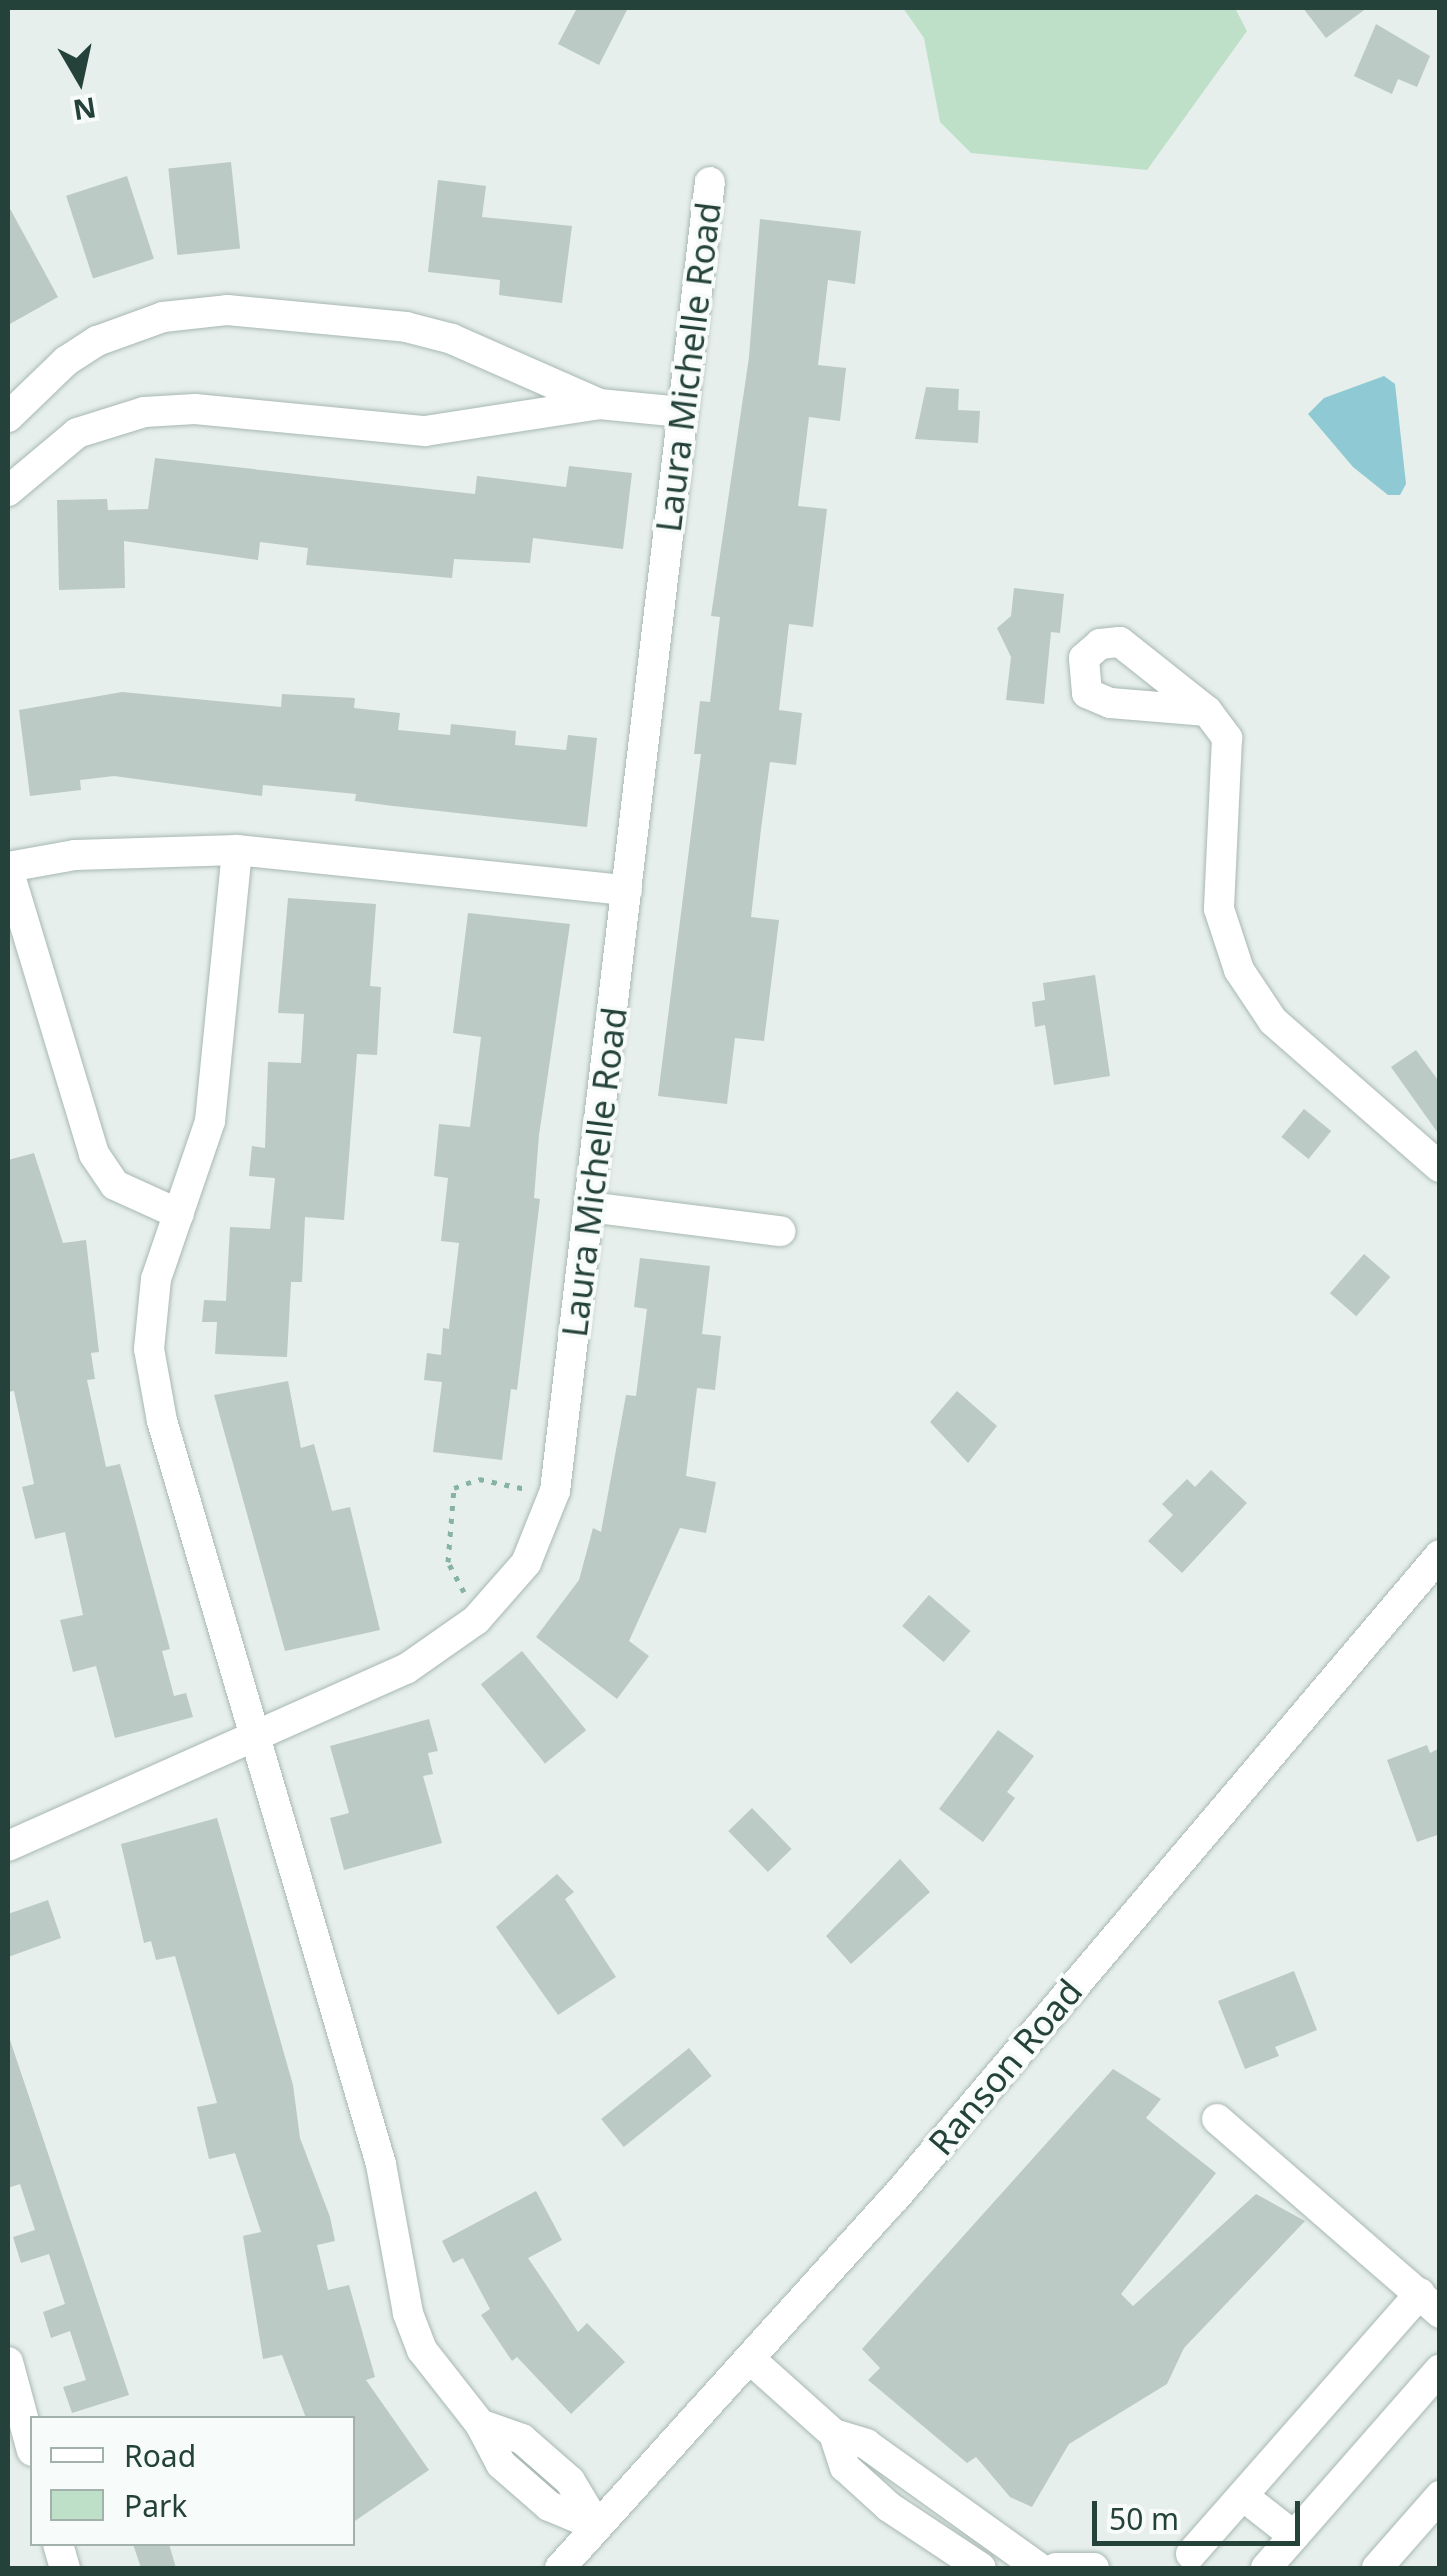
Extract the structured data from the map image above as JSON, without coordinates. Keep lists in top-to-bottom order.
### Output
{
  "streets": {
    "street": ["Laura Michelle Road", "Ranson Road"]
  },
  "legend": ["Road", "Park"],
  "scale_bar": "50 m",
  "north": "bottom"
}
